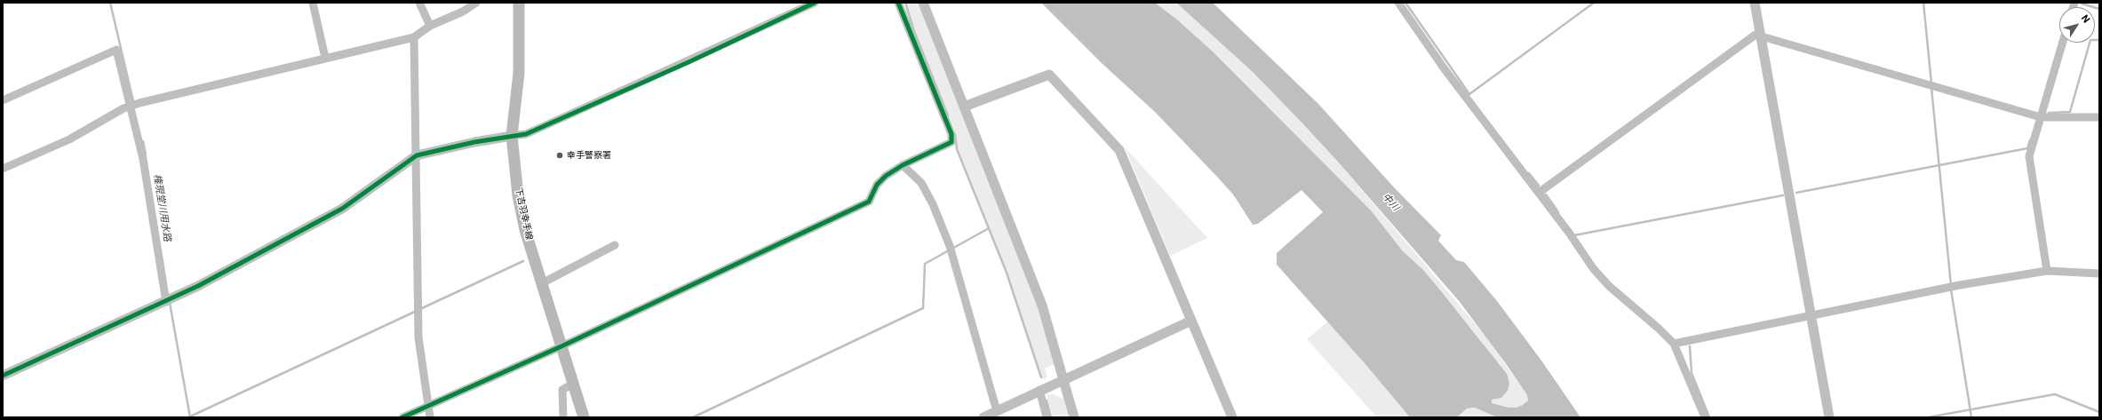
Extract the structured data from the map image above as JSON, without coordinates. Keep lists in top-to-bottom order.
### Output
{
  "streets": {
    "main road": ["下吉羽幸手線"]
  },
  "water": ["中川", "権現堂川用水路"],
  "places": ["幸手警察署"],
  "north": "top right"
}
